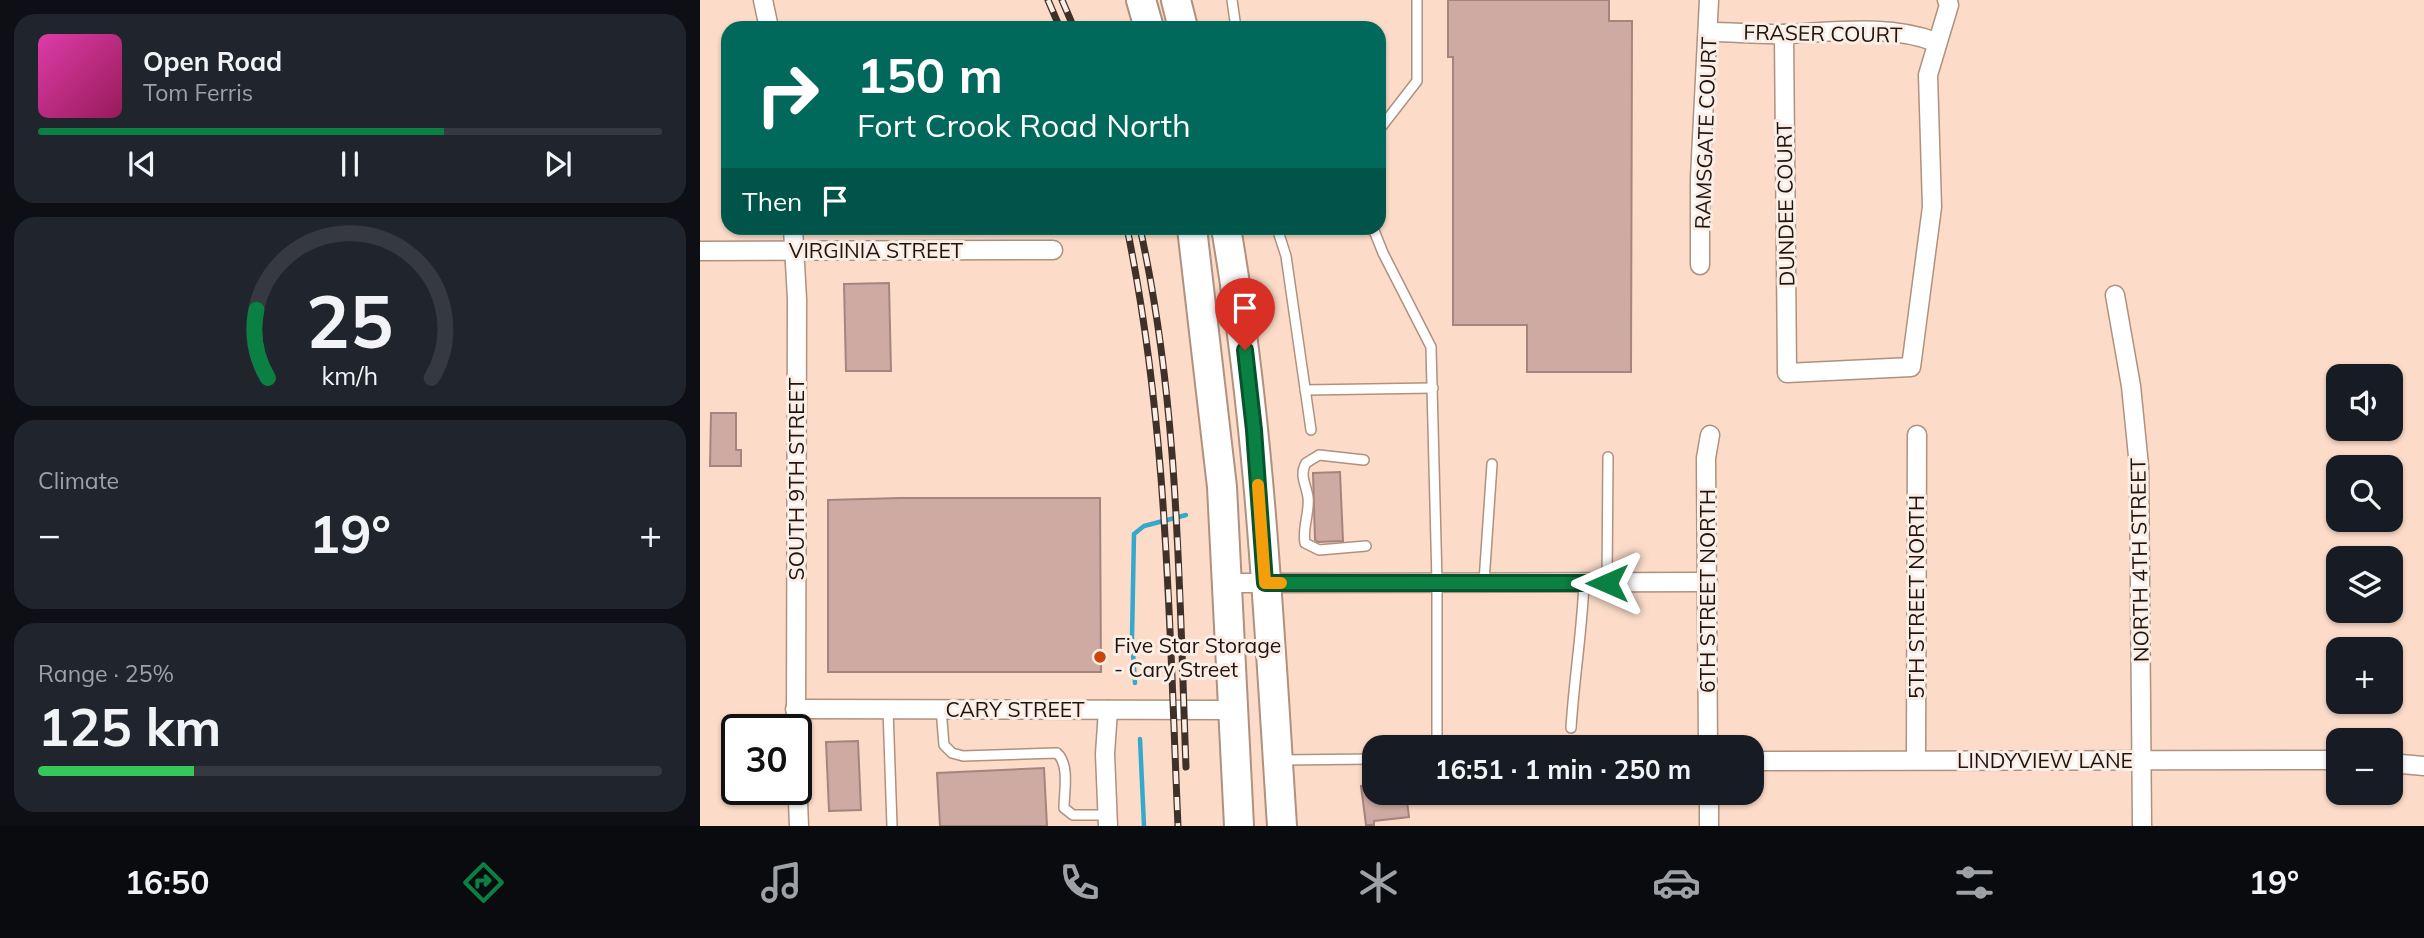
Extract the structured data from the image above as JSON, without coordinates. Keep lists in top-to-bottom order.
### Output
{
  "streets": {
    "street": [
      "FRASER COURT",
      "RAMSGATE COURT",
      "DUNDEE COURT",
      "VIRGINIA STREET",
      "SOUTH 9TH STREET",
      "NORTH 4TH STREET",
      "6TH STREET NORTH",
      "5TH STREET NORTH",
      "CARY STREET",
      "LINDYVIEW LANE"
    ]
  },
  "crossings": [
    ["FRASER COURT", "RAMSGATE COURT"],
    ["FRASER COURT", "DUNDEE COURT"],
    ["VIRGINIA STREET", "SOUTH 9TH STREET"],
    ["SOUTH 9TH STREET", "CARY STREET"],
    ["NORTH 4TH STREET", "LINDYVIEW LANE"],
    ["5TH STREET NORTH", "LINDYVIEW LANE"]
  ],
  "places": ["Five Star Storage - Cary Street"],
  "page": {
    "turn": ["150 m", "Fort Crook Road North"],
    "song": ["Open Road", "Tom Ferris"],
    "then": "Then",
    "map_buttons": ["+", "−"],
    "tile": [
      "Climate",
      ["Range · 25%", "125 km"]
    ],
    "heat": ["−", "19°", "+"],
    "limit": "30",
    "trip": "16:51 · 1 min · 250 m",
    "tabs": ["16:50", "19°"],
    "gauge": ["25", "km/h"]
  }
}
